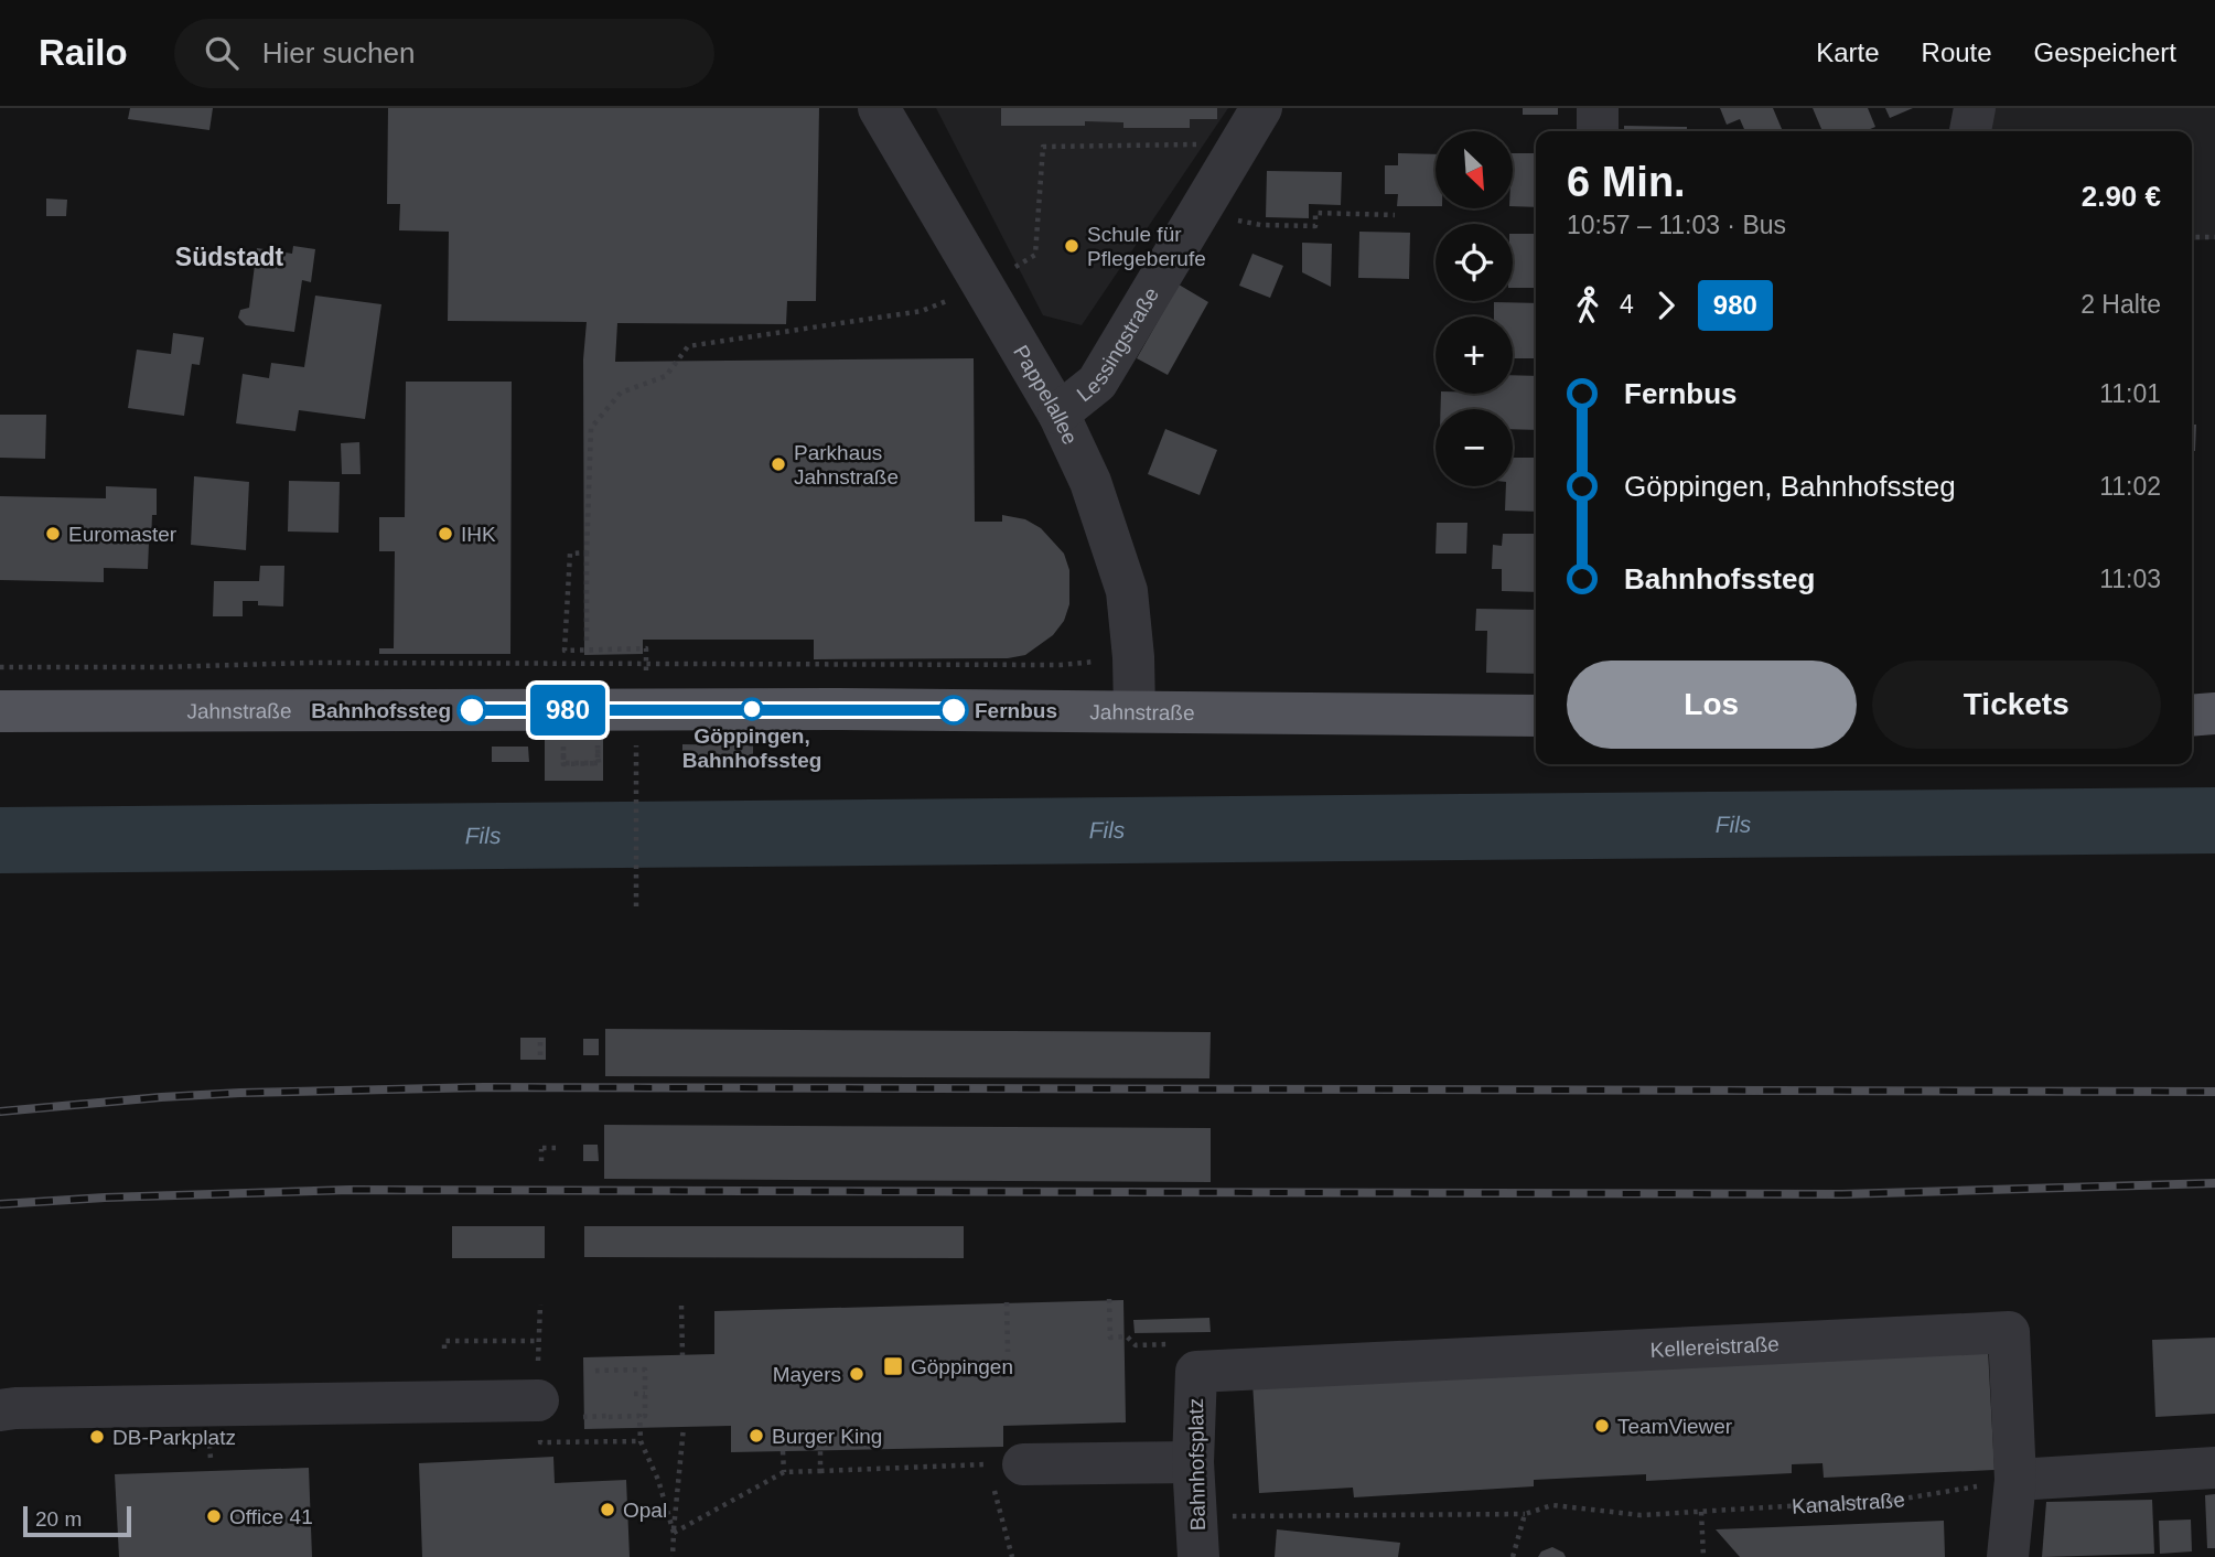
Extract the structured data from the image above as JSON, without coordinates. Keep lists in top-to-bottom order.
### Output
{
  "streets": {
    "main road": ["Jahnstraße"],
    "street": [
      "Lessingstraße",
      "Pappelallee",
      "Kellereistraße",
      "Bahnhofsplatz"
    ],
    "path": ["Kanalstraße"]
  },
  "crossings": [
    ["Lessingstraße", "Pappelallee"],
    ["Pappelallee", "Jahnstraße"],
    ["Kellereistraße", "Bahnhofsplatz"],
    ["Kellereistraße", "Kanalstraße"],
    ["Bahnhofsplatz", "Kanalstraße"]
  ],
  "districts": ["Südstadt"],
  "water": ["Fils"],
  "places": {
    "other": [
      "Schule für Pflegeberufe",
      "Parkhaus Jahnstraße",
      "Euromaster",
      "IHK",
      "Göppingen, Bahnhofssteg",
      "Bahnhofssteg",
      "Fernbus",
      "Mayers",
      "TeamViewer",
      "Burger King",
      "DB-Parkplatz",
      "Opal",
      "Office 41"
    ],
    "transit": ["Göppingen"]
  },
  "lines": ["bus line 980"],
  "scale_bar": "20 m",
  "north": "bottom right",
  "page": {
    "header": "Railo",
    "search": "Hier suchen",
    "nav": ["Karte", "Route", "Gespeichert"],
    "on_map": "980",
    "map_buttons": ["+", "−"],
    "heading": ["6 Min.", "10:57 – 11:03 · Bus", "2.90 €"],
    "legs": ["4", "980", "2 Halte"],
    "list": [
      {
        "name": "Fernbus",
        "value": "11:01"
      },
      {
        "name": "Göppingen, Bahnhofssteg",
        "value": "11:02"
      },
      {
        "name": "Bahnhofssteg",
        "value": "11:03"
      }
    ],
    "buttons": ["Los", "Tickets"],
    "scale": "20 m"
  }
}
